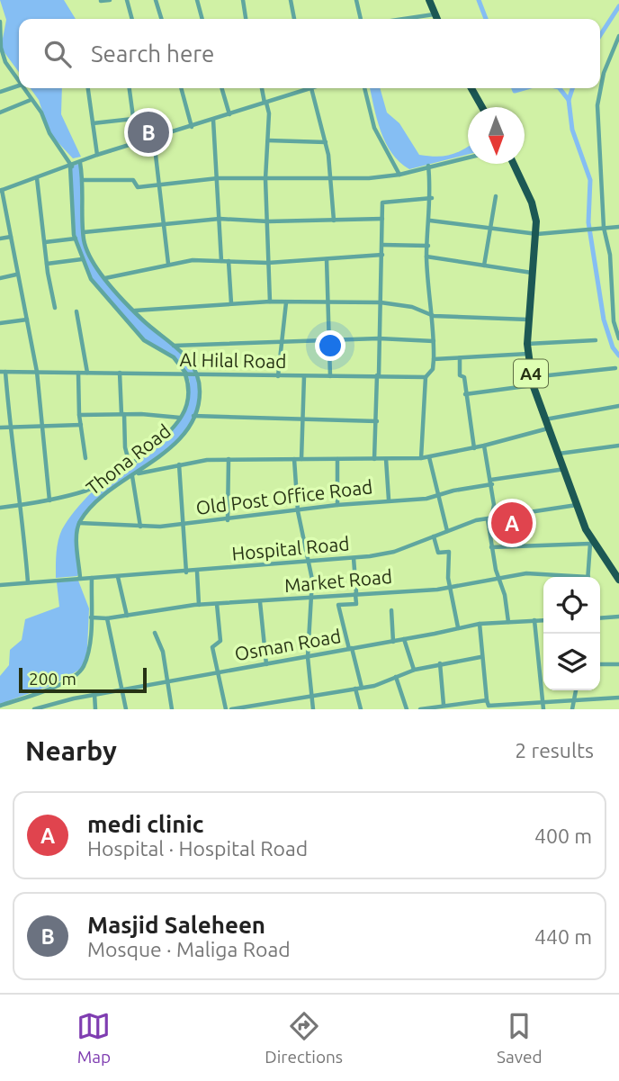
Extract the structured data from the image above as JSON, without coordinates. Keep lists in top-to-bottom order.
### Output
{
  "streets": {
    "highway": ["A4"],
    "street": [
      "Al Hilal Road",
      "Thona Road",
      "Old Post Office Road",
      "Hospital Road",
      "Market Road",
      "Osman Road"
    ]
  },
  "crossings": [
    ["Al Hilal Road", "Thona Road"],
    ["A4", "Old Post Office Road"],
    ["A4", "Hospital Road"],
    ["Thona Road", "Old Post Office Road"],
    ["Old Post Office Road", "Hospital Road"]
  ],
  "scale_bar": "200 m",
  "north": "bottom",
  "page": {
    "search": "Search here",
    "pins": ["B", "A"],
    "scale": "200 m",
    "heading": ["Nearby", "2 results"],
    "list": [
      {
        "mark": "A",
        "name": "medi clinic",
        "note": "Hospital · Hospital Road",
        "value": "400 m"
      },
      {
        "mark": "B",
        "name": "Masjid Saleheen",
        "note": "Mosque · Maliga Road",
        "value": "440 m"
      }
    ],
    "nav": ["Map", "Directions", "Saved"]
  }
}
